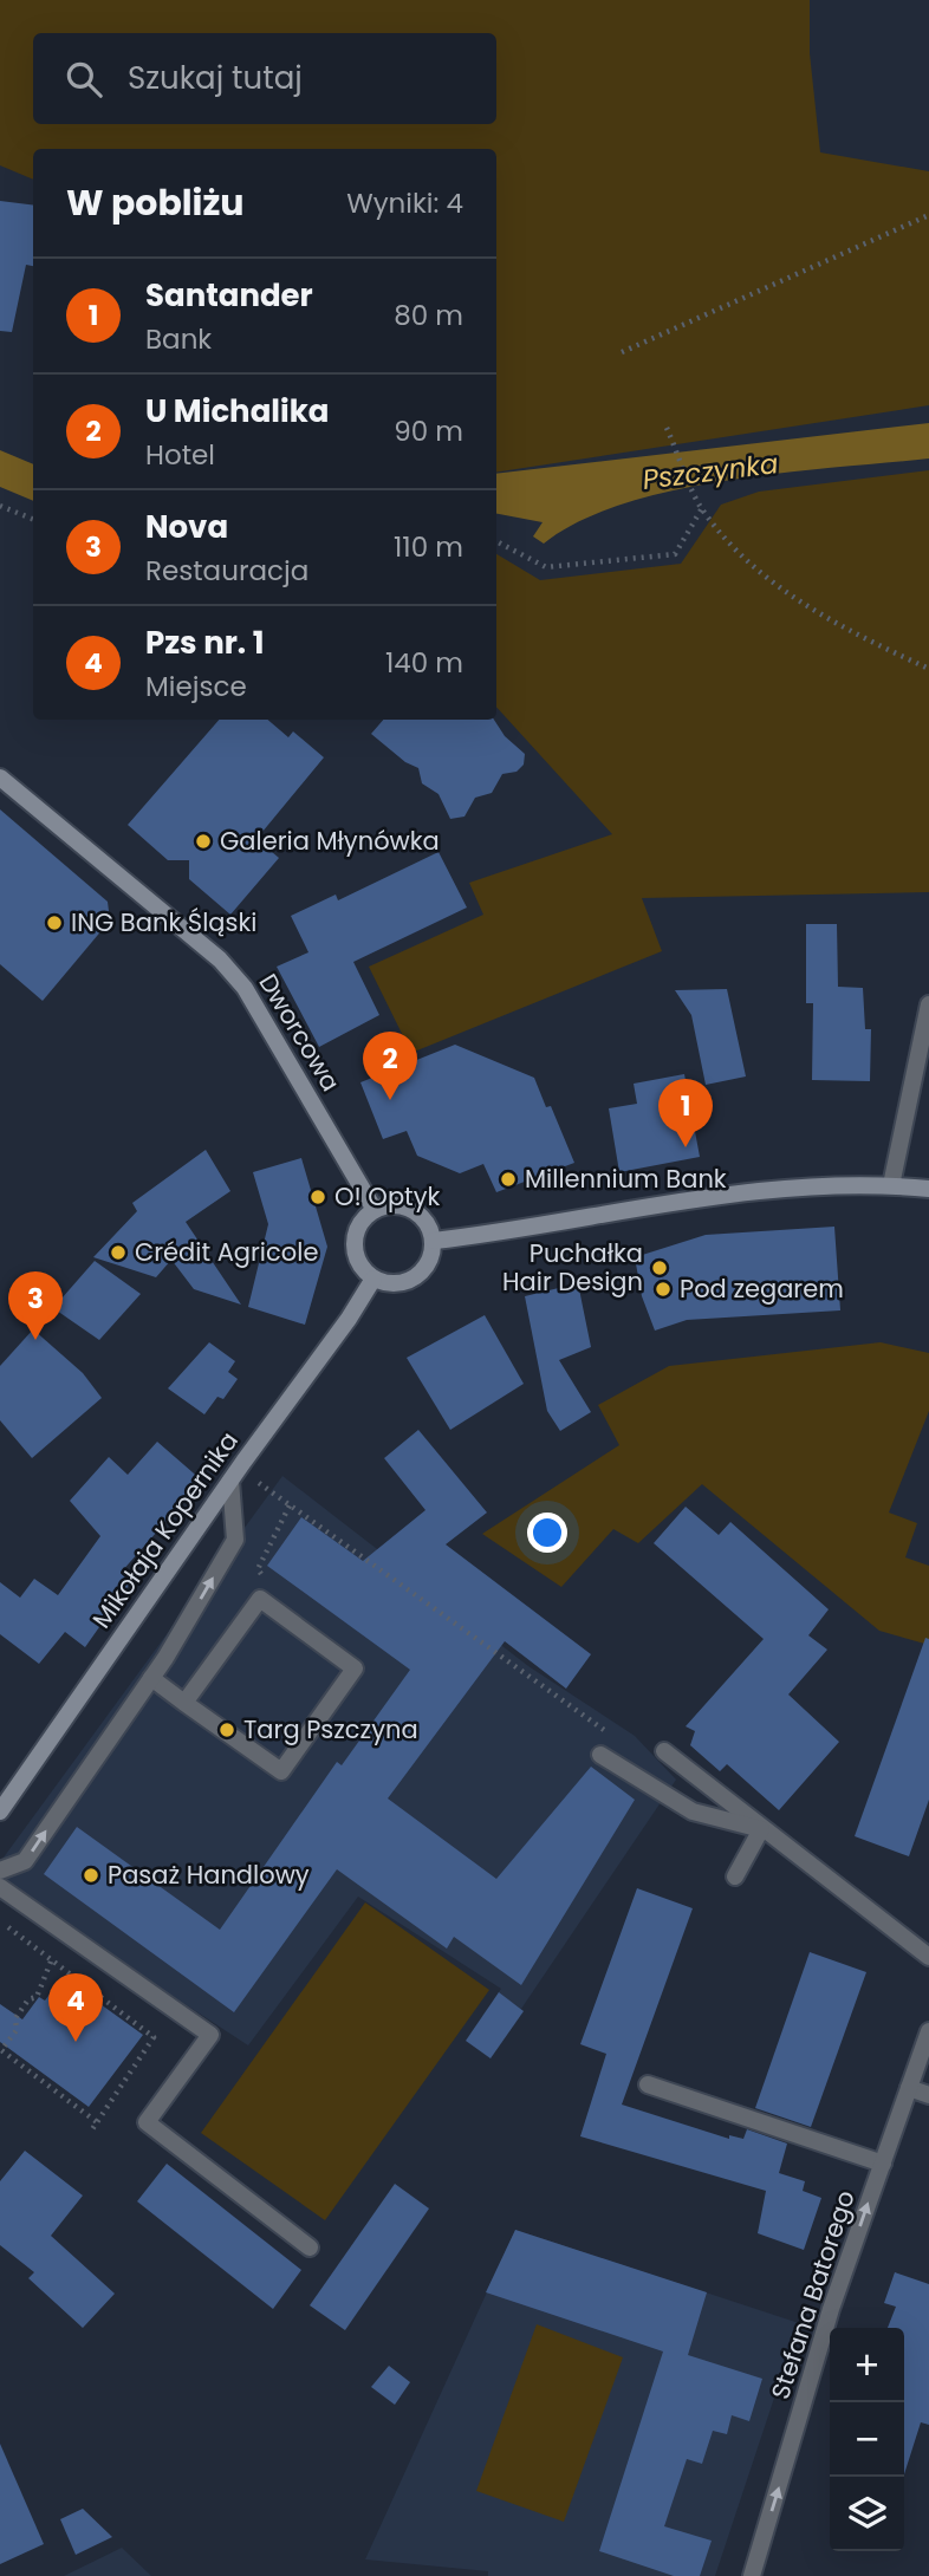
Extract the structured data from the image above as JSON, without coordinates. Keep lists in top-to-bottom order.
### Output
{
  "streets": {
    "street": ["Dworcowa", "Mikołaja Kopernika", "Stefana Batorego"]
  },
  "crossings": [
    ["Dworcowa", "Mikołaja Kopernika"]
  ],
  "one_way": ["Stefana Batorego"],
  "water": ["Pszczynka"],
  "places": [
    "Galeria Młynówka",
    "ING Bank Śląski",
    "Millennium Bank",
    "O! Optyk",
    "Crédit Agricole",
    "Puchałka Hair Design",
    "Pod zegarem",
    "Targ Pszczyna",
    "Pasaż Handlowy"
  ],
  "page": {
    "search": "Szukaj tutaj",
    "heading": ["W pobliżu", "Wyniki: 4"],
    "list": [
      {
        "mark": "1",
        "name": "Santander",
        "note": "Bank",
        "value": "80 m"
      },
      {
        "mark": "2",
        "name": "U Michalika",
        "note": "Hotel",
        "value": "90 m"
      },
      {
        "mark": "3",
        "name": "Nova",
        "note": "Restauracja",
        "value": "110 m"
      },
      {
        "mark": "4",
        "name": "Pzs nr. 1",
        "note": "Miejsce",
        "value": "140 m"
      }
    ],
    "pins": [
      "2",
      "1",
      "3",
      "4"
    ],
    "map_buttons": ["+", "−"]
  }
}
